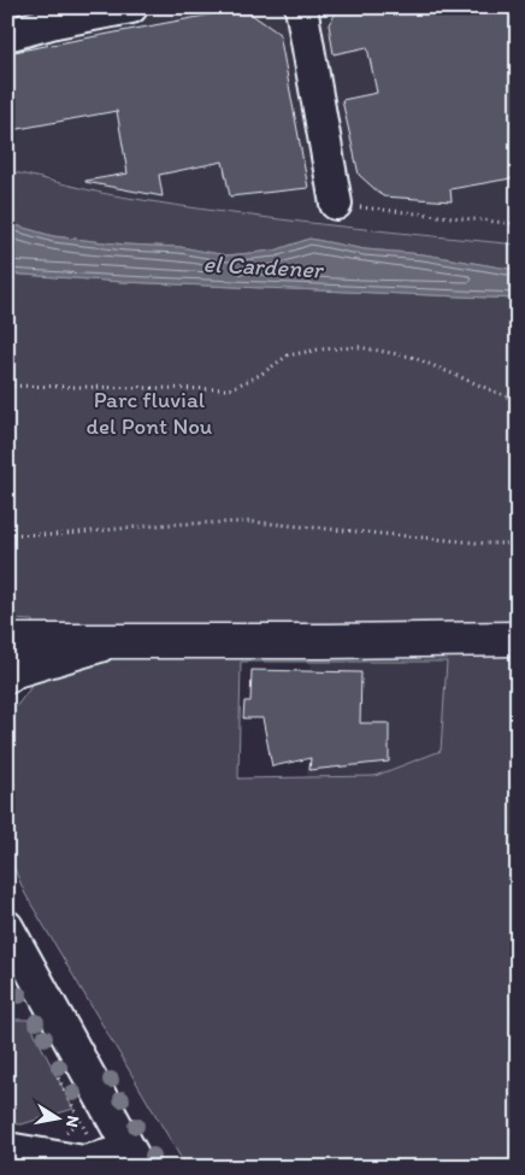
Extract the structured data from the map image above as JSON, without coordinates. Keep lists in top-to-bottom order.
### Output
{
  "water": ["el Cardener"],
  "parks": ["Parc fluvial del Pont Nou"],
  "north": "right"
}
